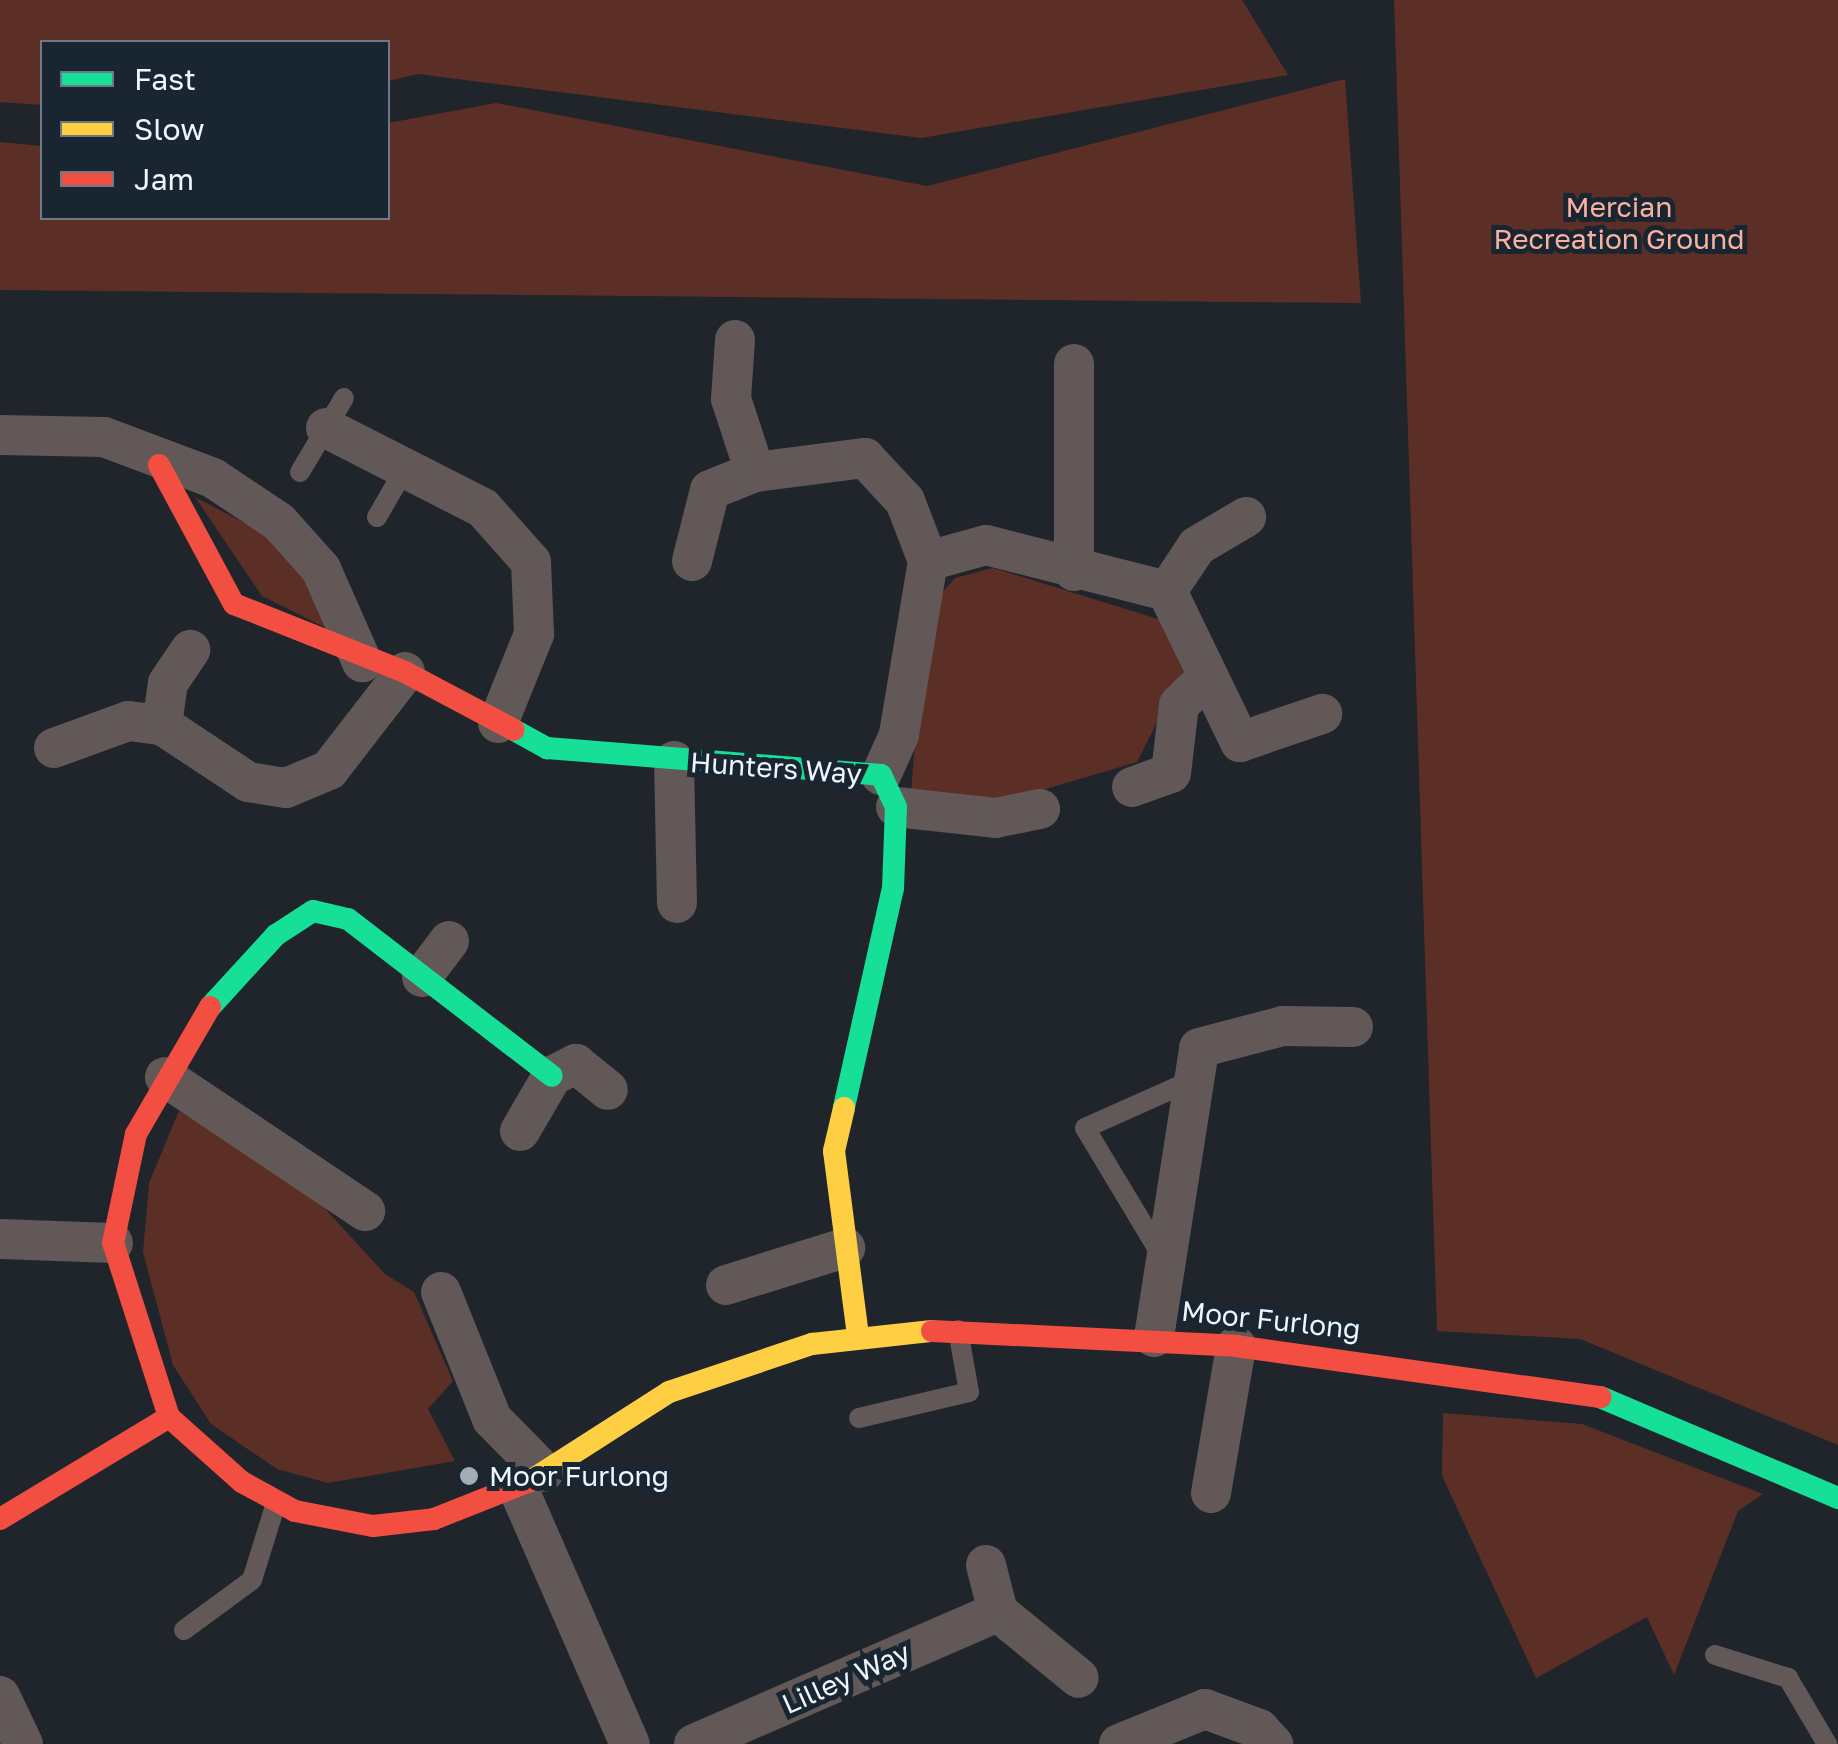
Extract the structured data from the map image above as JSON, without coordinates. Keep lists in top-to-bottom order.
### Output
{
  "streets": {
    "street": ["Hunters Way", "Moor Furlong", "Lilley Way"]
  },
  "crossings": [
    ["Hunters Way", "Moor Furlong"]
  ],
  "parks": ["Mercian Recreation Ground"],
  "places": ["Moor Furlong"],
  "legend": ["Fast", "Slow", "Jam"]
}
